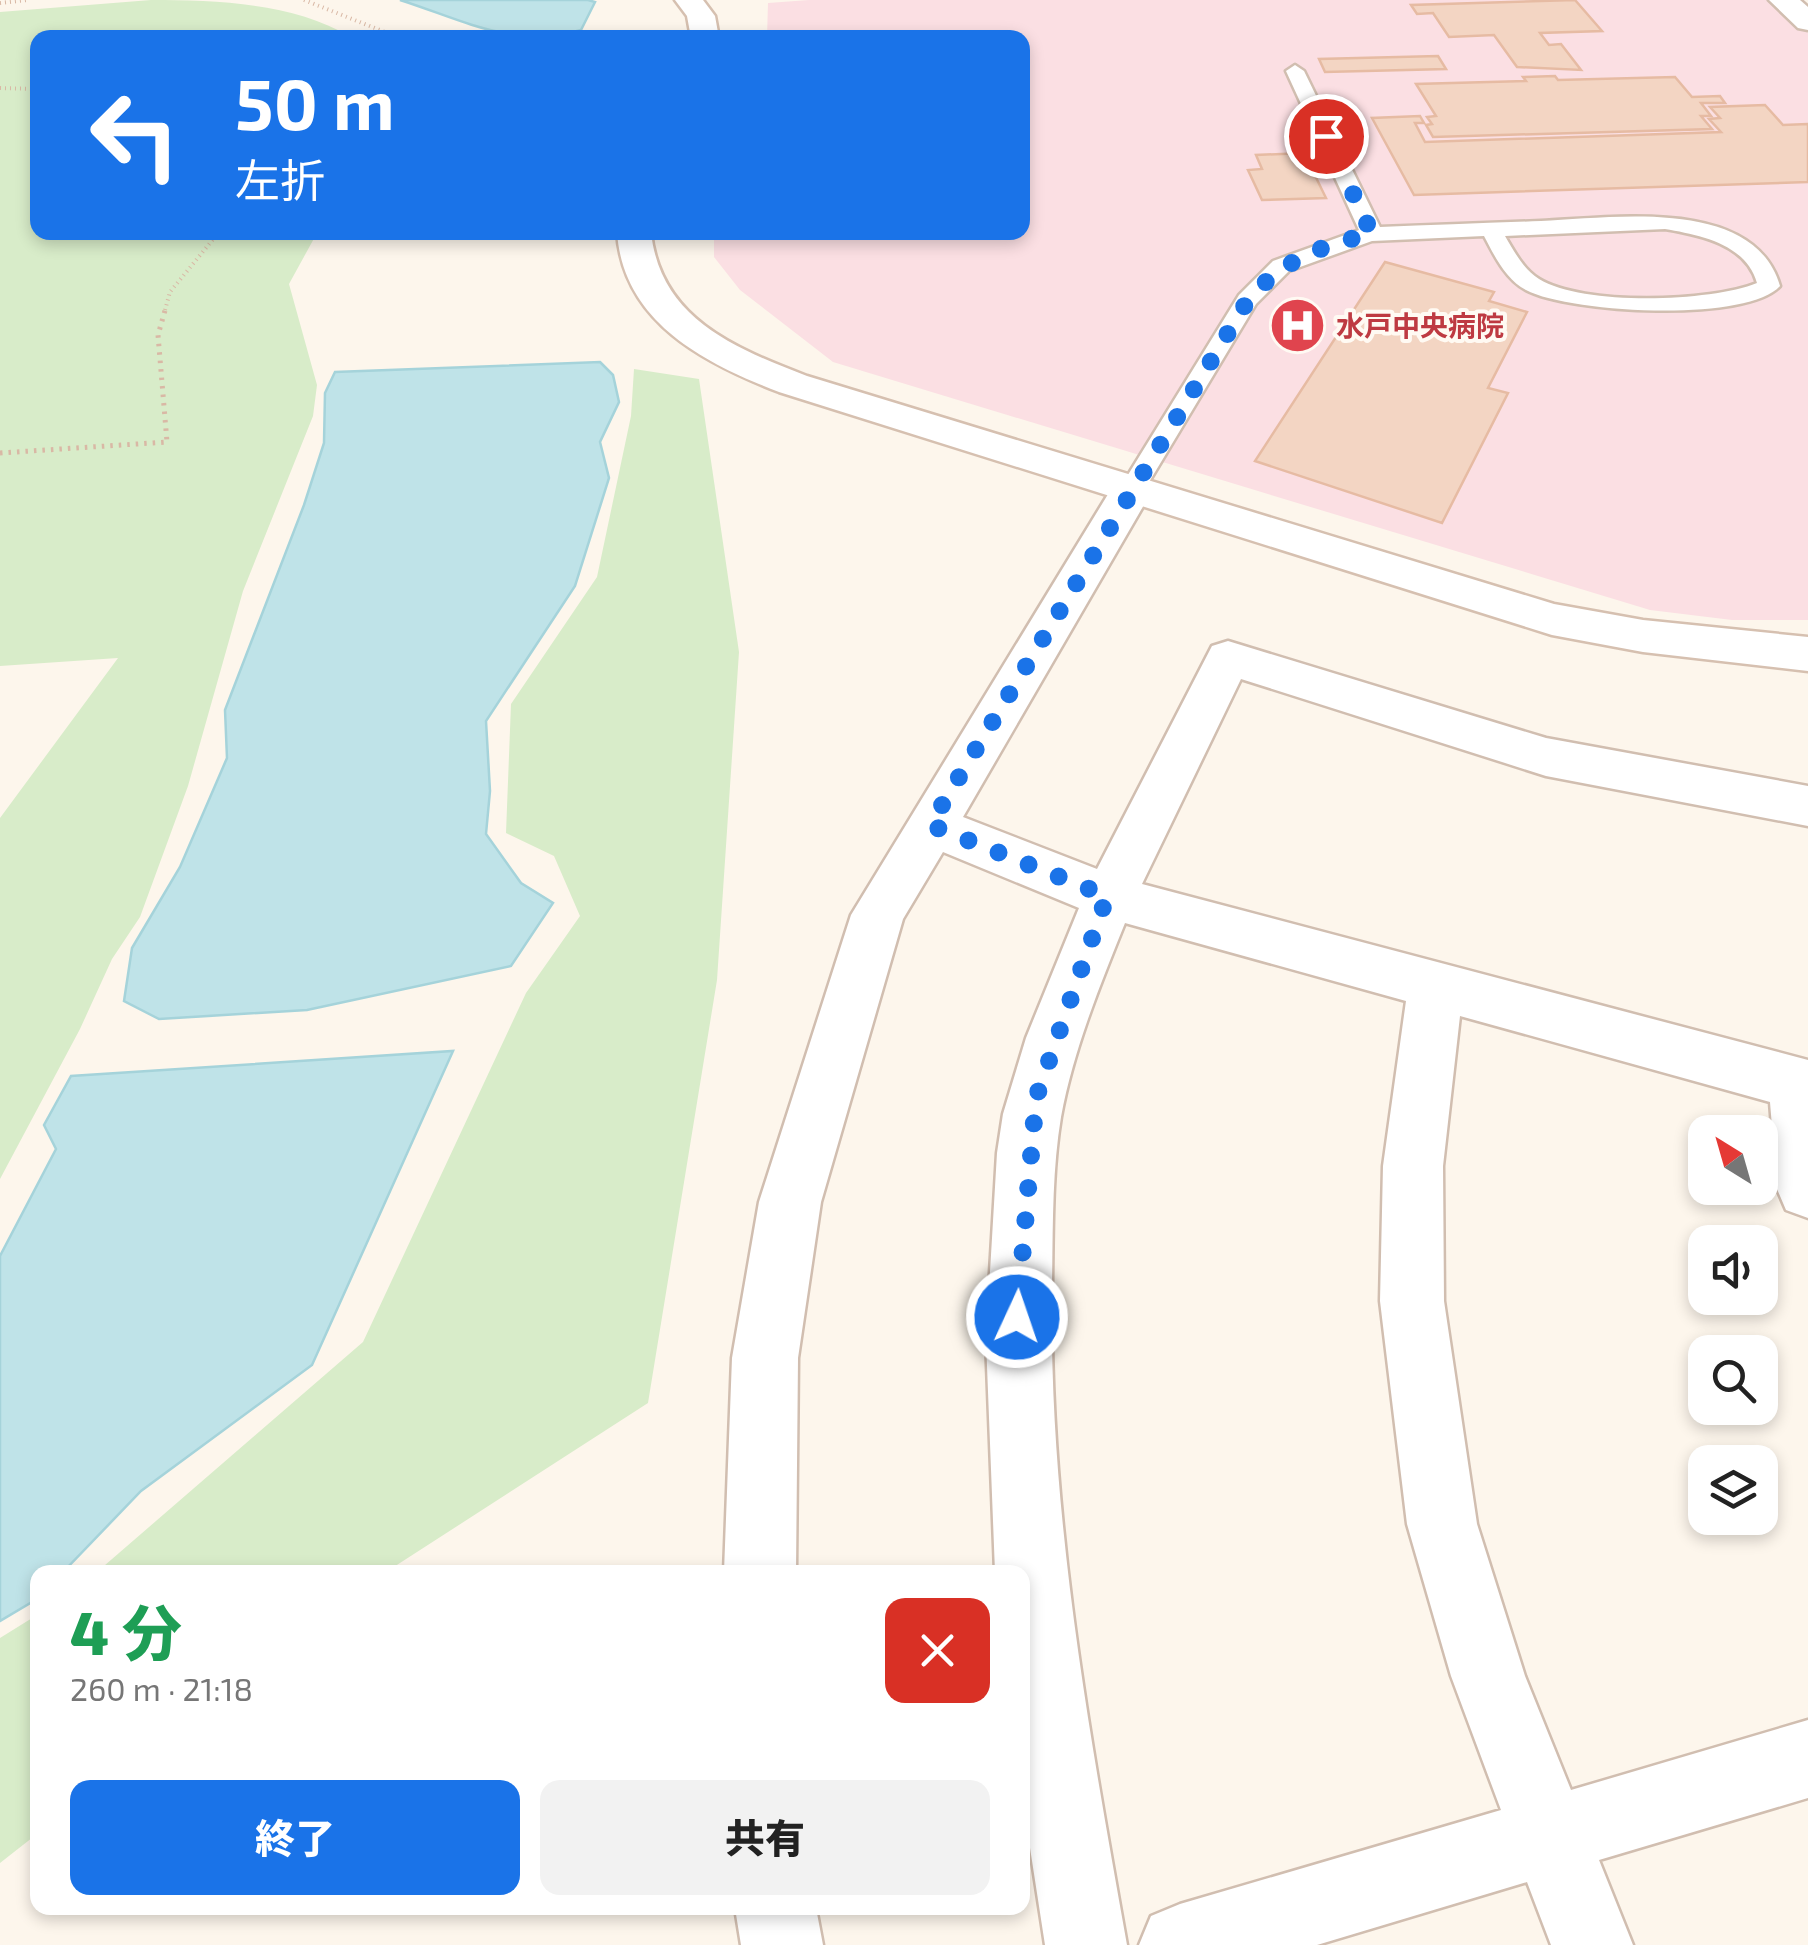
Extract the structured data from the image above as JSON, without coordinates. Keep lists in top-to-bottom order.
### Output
{
  "places": {
    "hospital": ["水戸中央病院"]
  },
  "north": "top left",
  "page": {
    "turn": ["50 m", "左折"],
    "heading": ["4 分", "260 m · 21:18"],
    "buttons": ["終了", "共有"]
  }
}
